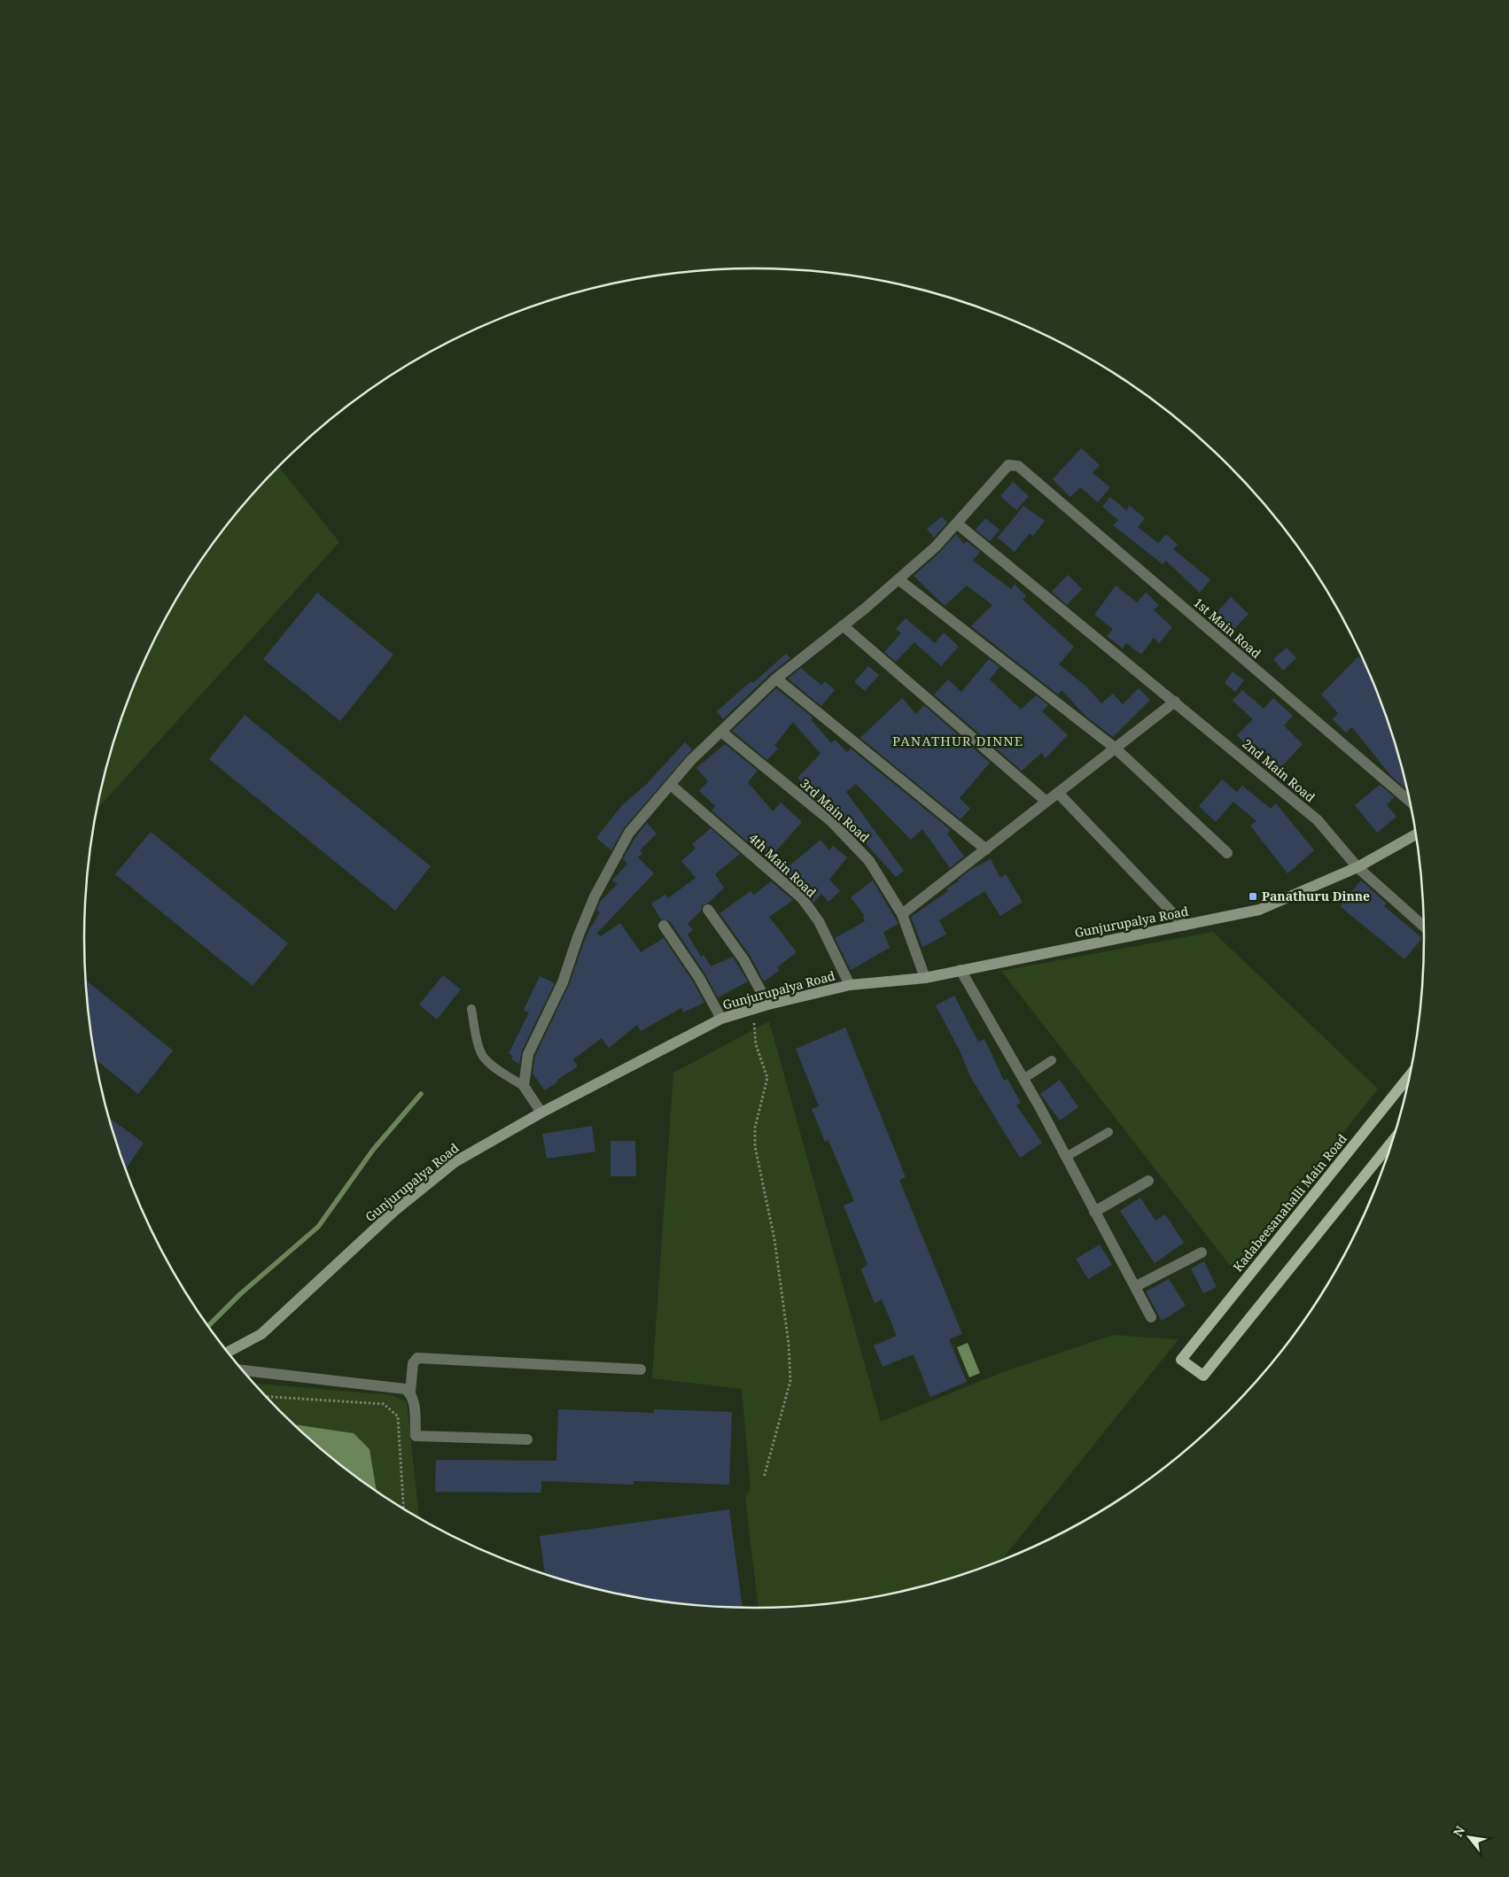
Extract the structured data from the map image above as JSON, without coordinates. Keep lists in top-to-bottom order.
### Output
{
  "streets": {
    "main road": ["Kadabeesanahalli Main Road"],
    "street": [
      "1st Main Road",
      "2nd Main Road",
      "3rd Main Road",
      "4th Main Road",
      "Gunjurupalya Road"
    ]
  },
  "crossings": [
    ["1st Main Road", "2nd Main Road"],
    ["2nd Main Road", "Gunjurupalya Road"],
    ["3rd Main Road", "Gunjurupalya Road"],
    ["4th Main Road", "Gunjurupalya Road"]
  ],
  "districts": ["PANATHUR DINNE"],
  "places": {
    "transit": ["Panathuru Dinne"]
  },
  "north": "top left"
}
